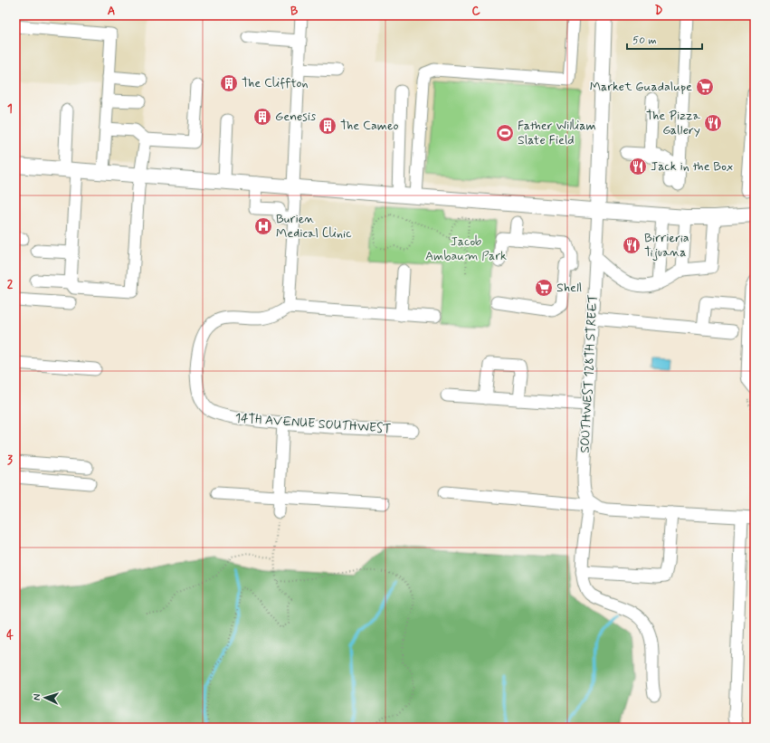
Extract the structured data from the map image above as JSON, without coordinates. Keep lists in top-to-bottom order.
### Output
{
  "streets": {
    "main road": ["SOUTHWEST 128TH STREET"],
    "street": ["14TH AVENUE SOUTHWEST"]
  },
  "parks": ["Jacob Ambaum Park"],
  "places": {
    "building": ["The Cliffton", "Genesis", "The Cameo"],
    "supermarket": ["Market Guadalupe", "Shell"],
    "restaurant": ["The Pizza Gallery", "Jack in the Box", "Birrieria Tijuana"],
    "sports": ["Father William Slate Field"],
    "hospital": ["Burien Medical Clinic"]
  },
  "scale_bar": "50 m",
  "north": "left",
  "grid": {
    "columns": [
      "A",
      "B",
      "C",
      "D"
    ],
    "rows": [
      "1",
      "2",
      "3",
      "4"
    ]
  }
}
